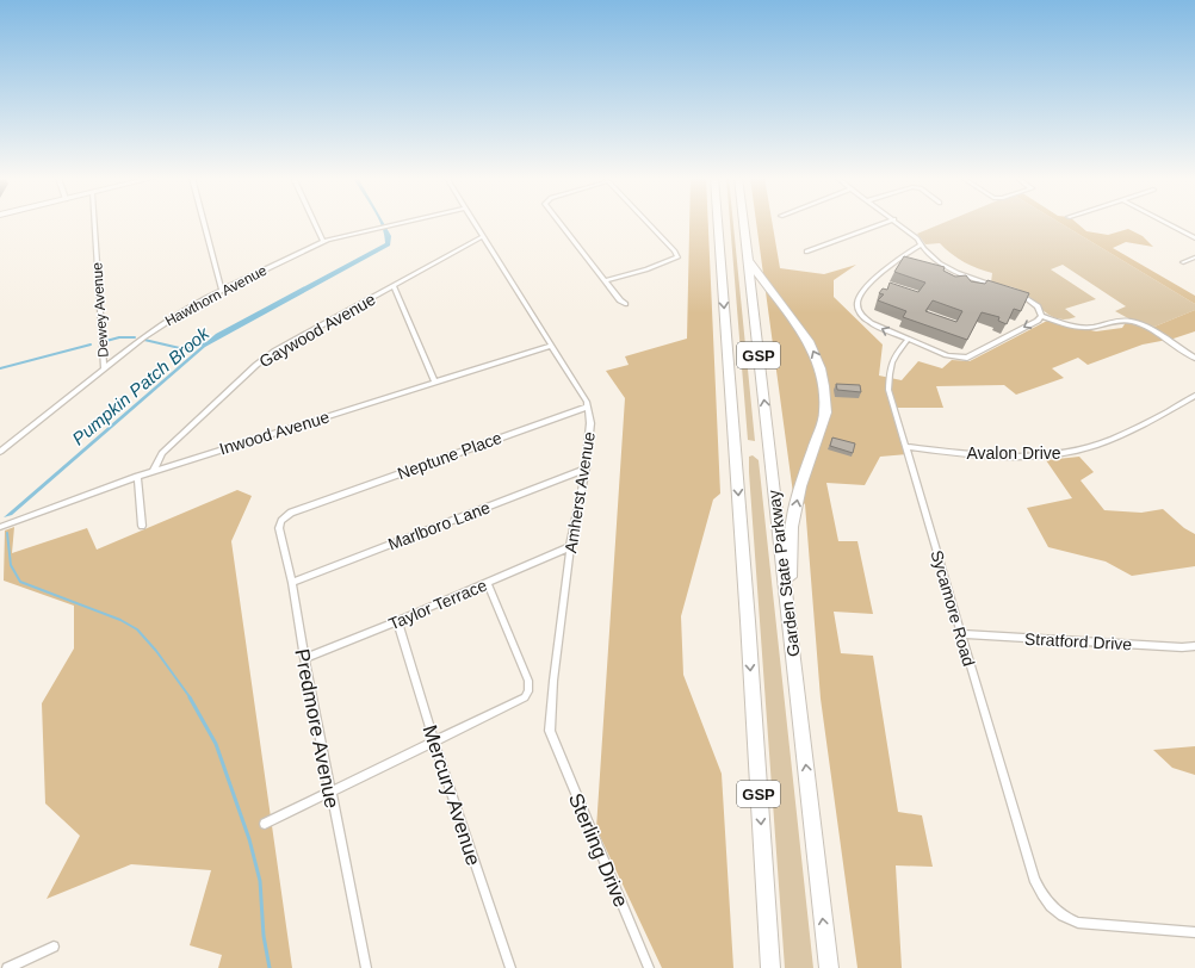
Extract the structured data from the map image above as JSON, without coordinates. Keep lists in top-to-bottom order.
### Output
{
  "streets": {
    "highway": ["GSP", "Garden State Parkway"],
    "street": [
      "Hawthorn Avenue",
      "Dewey Avenue",
      "Gaywood Avenue",
      "Inwood Avenue",
      "Avalon Drive",
      "Neptune Place",
      "Amherst Avenue",
      "Marlboro Lane",
      "Taylor Terrace",
      "Sycamore Road",
      "Stratford Drive",
      "Predmore Avenue",
      "Mercury Avenue",
      "Sterling Drive"
    ]
  },
  "crossings": [
    ["Hawthorn Avenue", "Dewey Avenue"],
    ["Gaywood Avenue", "Inwood Avenue"],
    ["Gaywood Avenue", "Amherst Avenue"],
    ["Inwood Avenue", "Amherst Avenue"],
    ["Avalon Drive", "Sycamore Road"],
    ["Neptune Place", "Amherst Avenue"],
    ["Neptune Place", "Predmore Avenue"],
    ["Amherst Avenue", "Marlboro Lane"],
    ["Amherst Avenue", "Taylor Terrace"],
    ["Amherst Avenue", "Sterling Drive"],
    ["Marlboro Lane", "Predmore Avenue"],
    ["Taylor Terrace", "Predmore Avenue"],
    ["Taylor Terrace", "Mercury Avenue"],
    ["Sycamore Road", "Stratford Drive"]
  ],
  "water": ["Pumpkin Patch Brook"]
}
